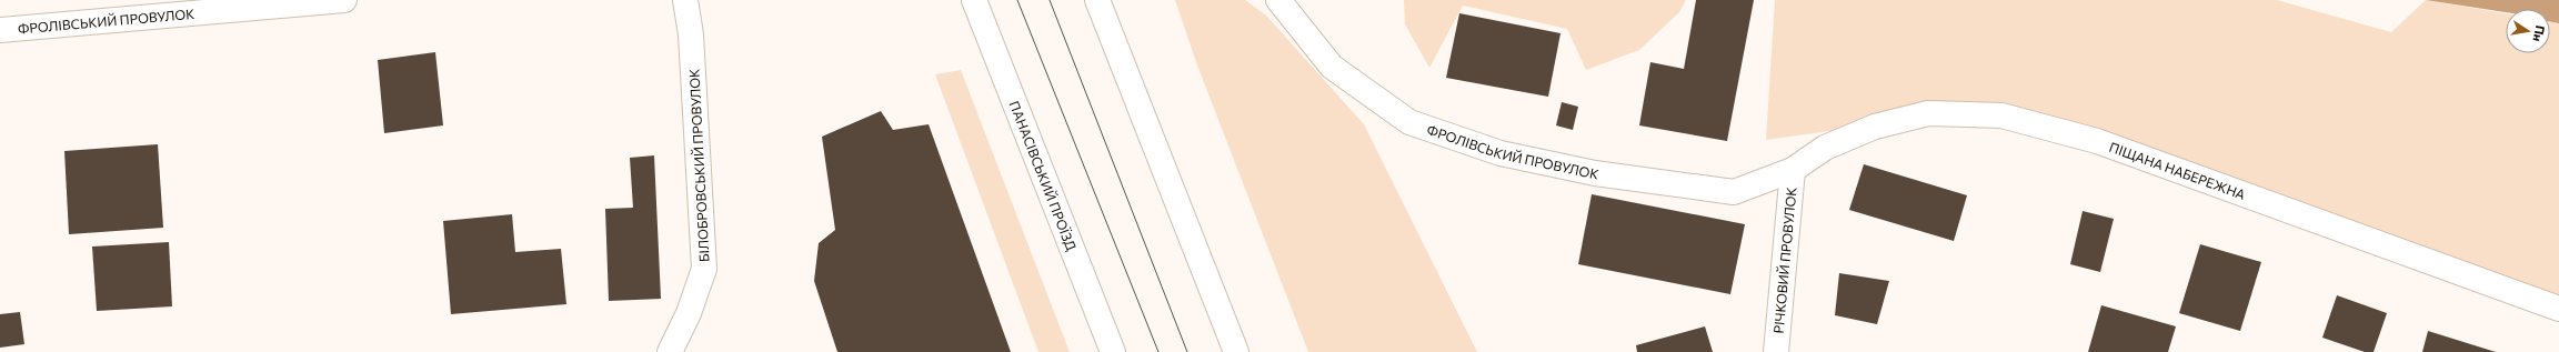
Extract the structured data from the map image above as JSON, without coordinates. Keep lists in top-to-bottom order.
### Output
{
  "streets": {
    "street": [
      "ФРОЛІВСЬКИЙ ПРОВУЛОК",
      "БІЛОБРОВСЬКИЙ ПРОВУЛОК",
      "ПІЩАНА НАБЕРЕЖНА",
      "ПАНАСІВСЬКИЙ ПРОЇЗД",
      "РІЧКОВИЙ ПРОВУЛОК"
    ]
  },
  "crossings": [
    ["ФРОЛІВСЬКИЙ ПРОВУЛОК", "ПІЩАНА НАБЕРЕЖНА"],
    ["ФРОЛІВСЬКИЙ ПРОВУЛОК", "РІЧКОВИЙ ПРОВУЛОК"],
    ["ПІЩАНА НАБЕРЕЖНА", "РІЧКОВИЙ ПРОВУЛОК"]
  ],
  "north": "right"
}
